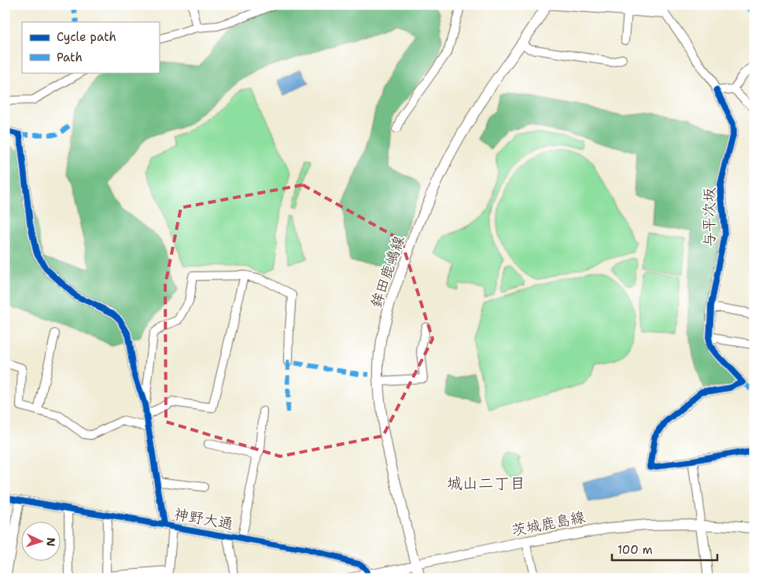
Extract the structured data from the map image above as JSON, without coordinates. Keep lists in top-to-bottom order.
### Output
{
  "streets": {
    "main road": ["鉾田鹿嶋線", "茨城鹿島線"],
    "street": ["与平次坂", "神野大通"]
  },
  "crossings": [
    ["鉾田鹿嶋線", "茨城鹿島線"],
    ["神野大通", "茨城鹿島線"]
  ],
  "districts": ["城山二丁目"],
  "legend": ["Cycle path", "Path"],
  "scale_bar": "100 m",
  "north": "right"
}
